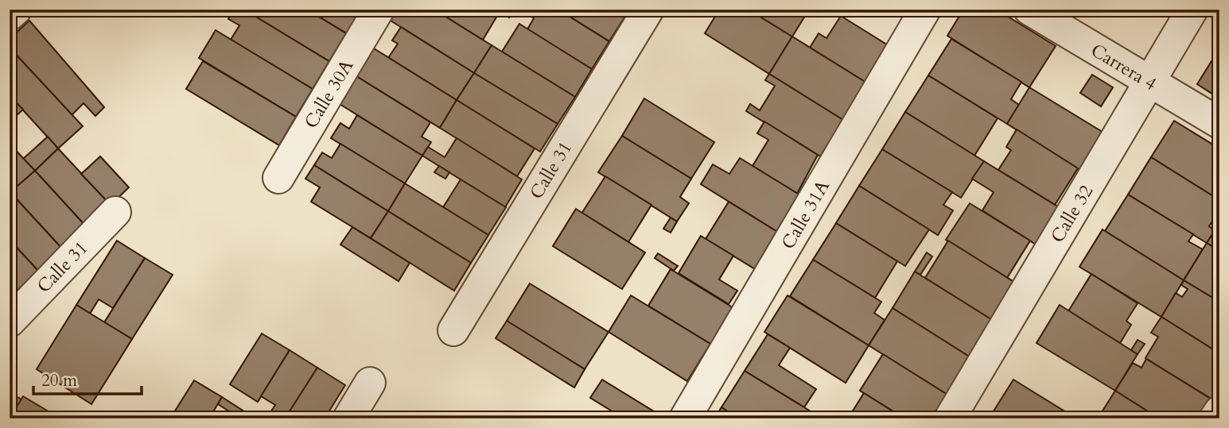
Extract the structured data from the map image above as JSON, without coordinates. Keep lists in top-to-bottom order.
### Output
{
  "streets": {
    "street": [
      "Carrera 4",
      "Calle 30A",
      "Calle 31",
      "Calle 32",
      "Calle 31A"
    ]
  },
  "crossings": [
    ["Carrera 4", "Calle 32"]
  ],
  "scale_bar": "20 m"
}
